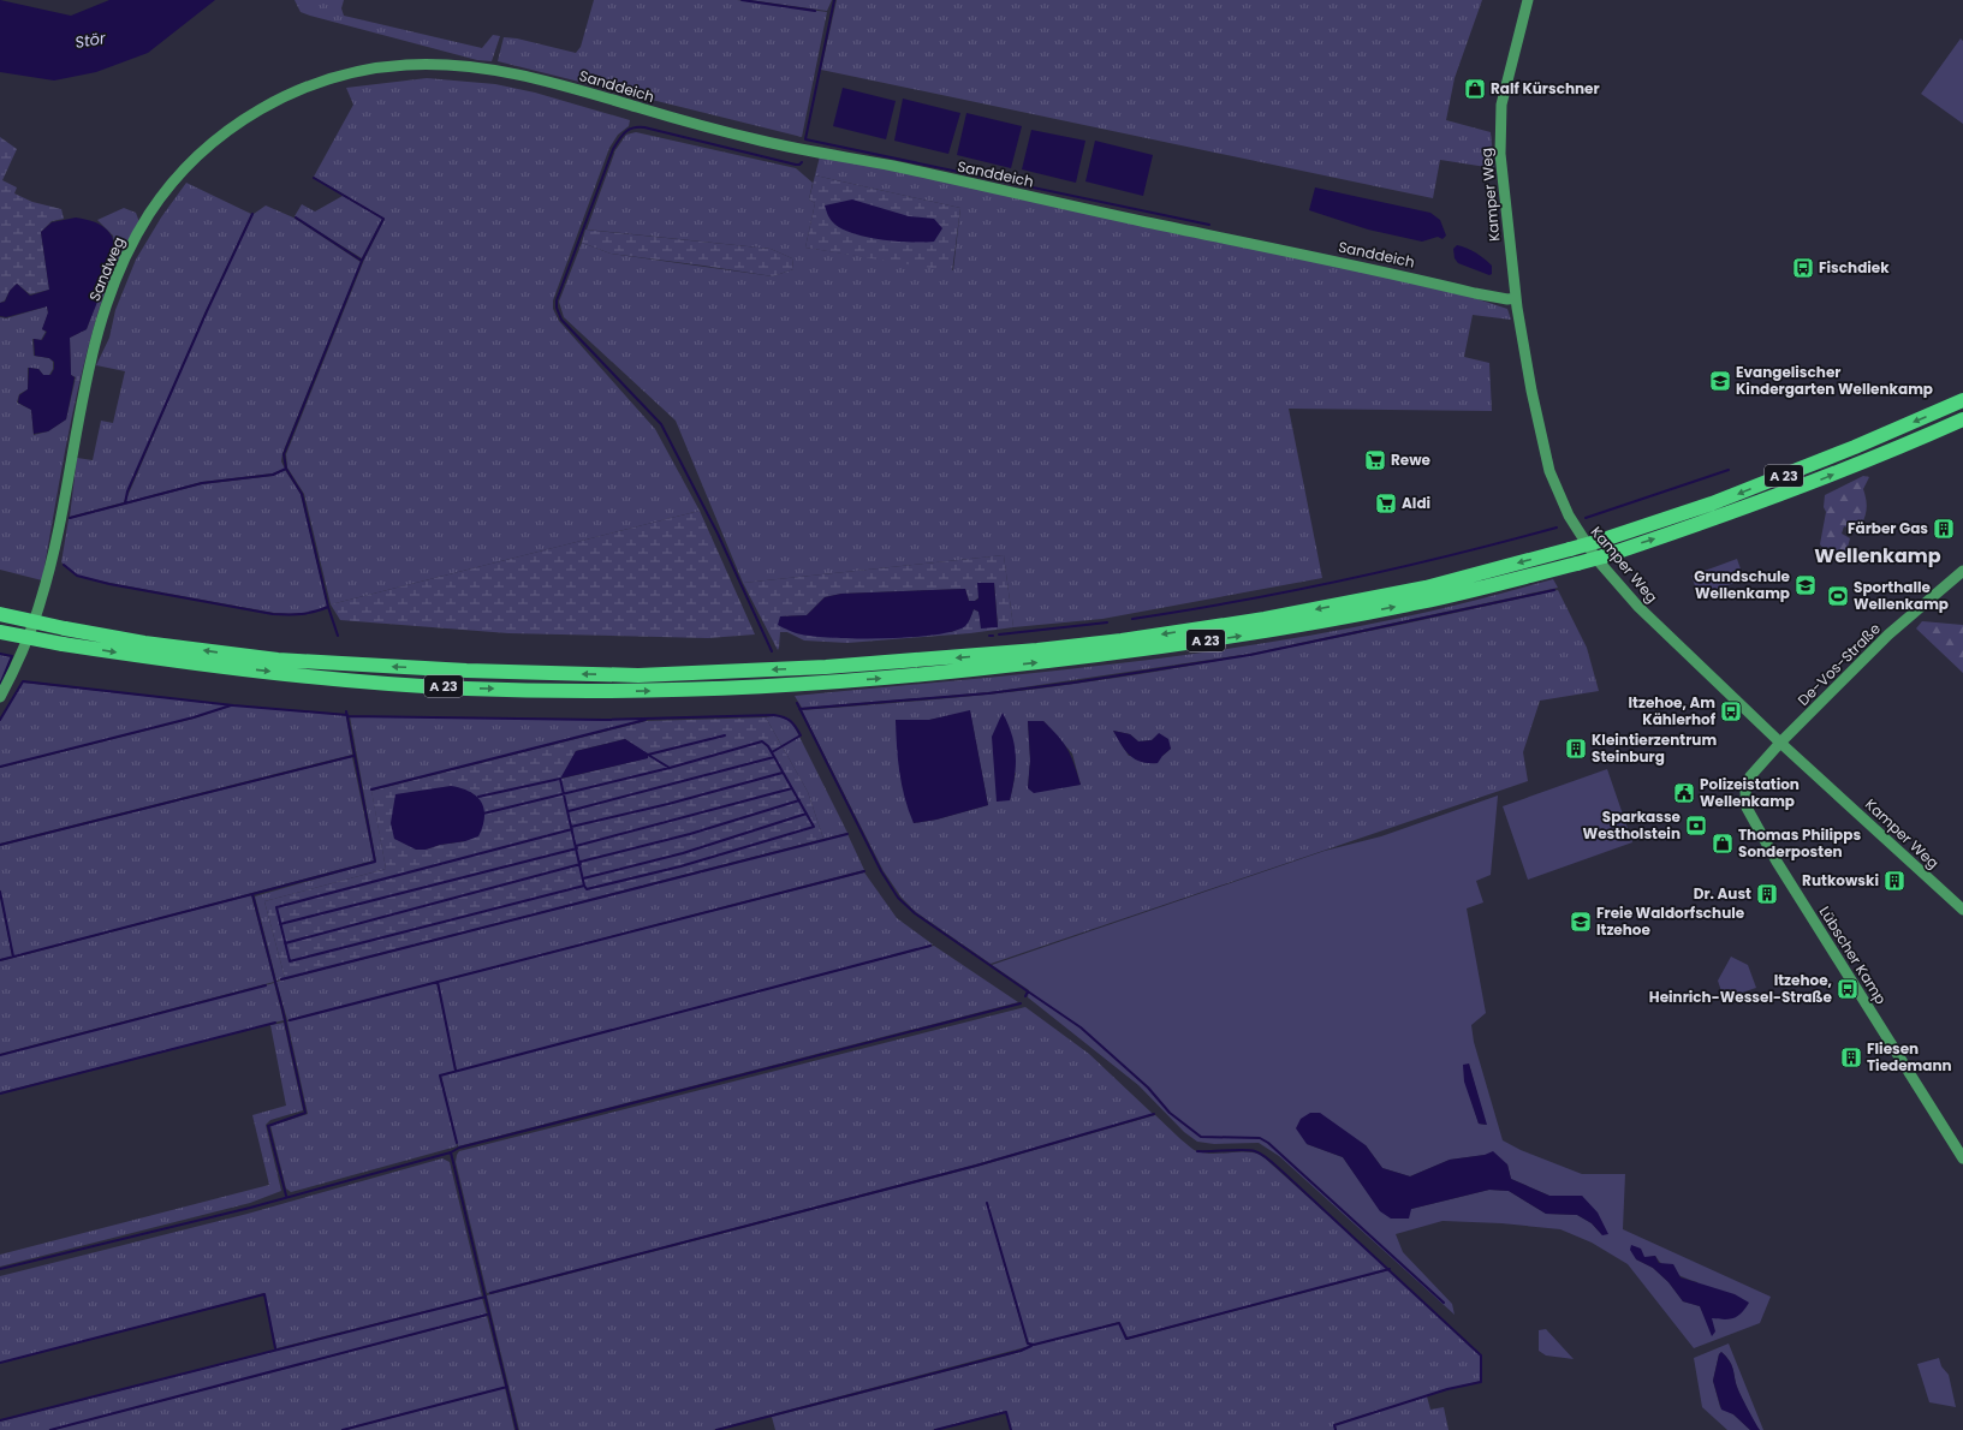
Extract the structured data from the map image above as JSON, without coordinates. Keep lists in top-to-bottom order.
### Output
{
  "streets": {
    "highway": ["A 23"],
    "street": [
      "Sanddeich",
      "Kamper Weg",
      "Sandweg",
      "De-Vos-Straße",
      "Lübscher Kamp"
    ]
  },
  "crossings": [
    ["Sanddeich", "Kamper Weg"],
    ["Sanddeich", "Sandweg"],
    ["Kamper Weg", "De-Vos-Straße"],
    ["Kamper Weg", "Lübscher Kamp"],
    ["De-Vos-Straße", "Lübscher Kamp"]
  ],
  "districts": ["Wellenkamp"],
  "water": ["Stör"],
  "places": {
    "shop": ["Ralf Kürschner", "Thomas Philipps Sonderposten"],
    "bus stop": ["Fischdiek", "Itzehoe, Am Kählerhof", "Itzehoe, Heinrich-Wessel-Straße"],
    "school or university": ["Evangelischer Kindergarten Wellenkamp", "Grundschule Wellenkamp", "Freie Waldorfschule Itzehoe"],
    "supermarket": ["Rewe", "Aldi"],
    "building": [
      "Färber Gas",
      "Kleintierzentrum Steinburg",
      "Rutkowski",
      "Dr. Aust",
      "Fliesen Tiedemann"
    ],
    "sports": ["Sporthalle Wellenkamp"],
    "public building": ["Polizeistation Wellenkamp"],
    "bank": ["Sparkasse Westholstein"]
  }
}
